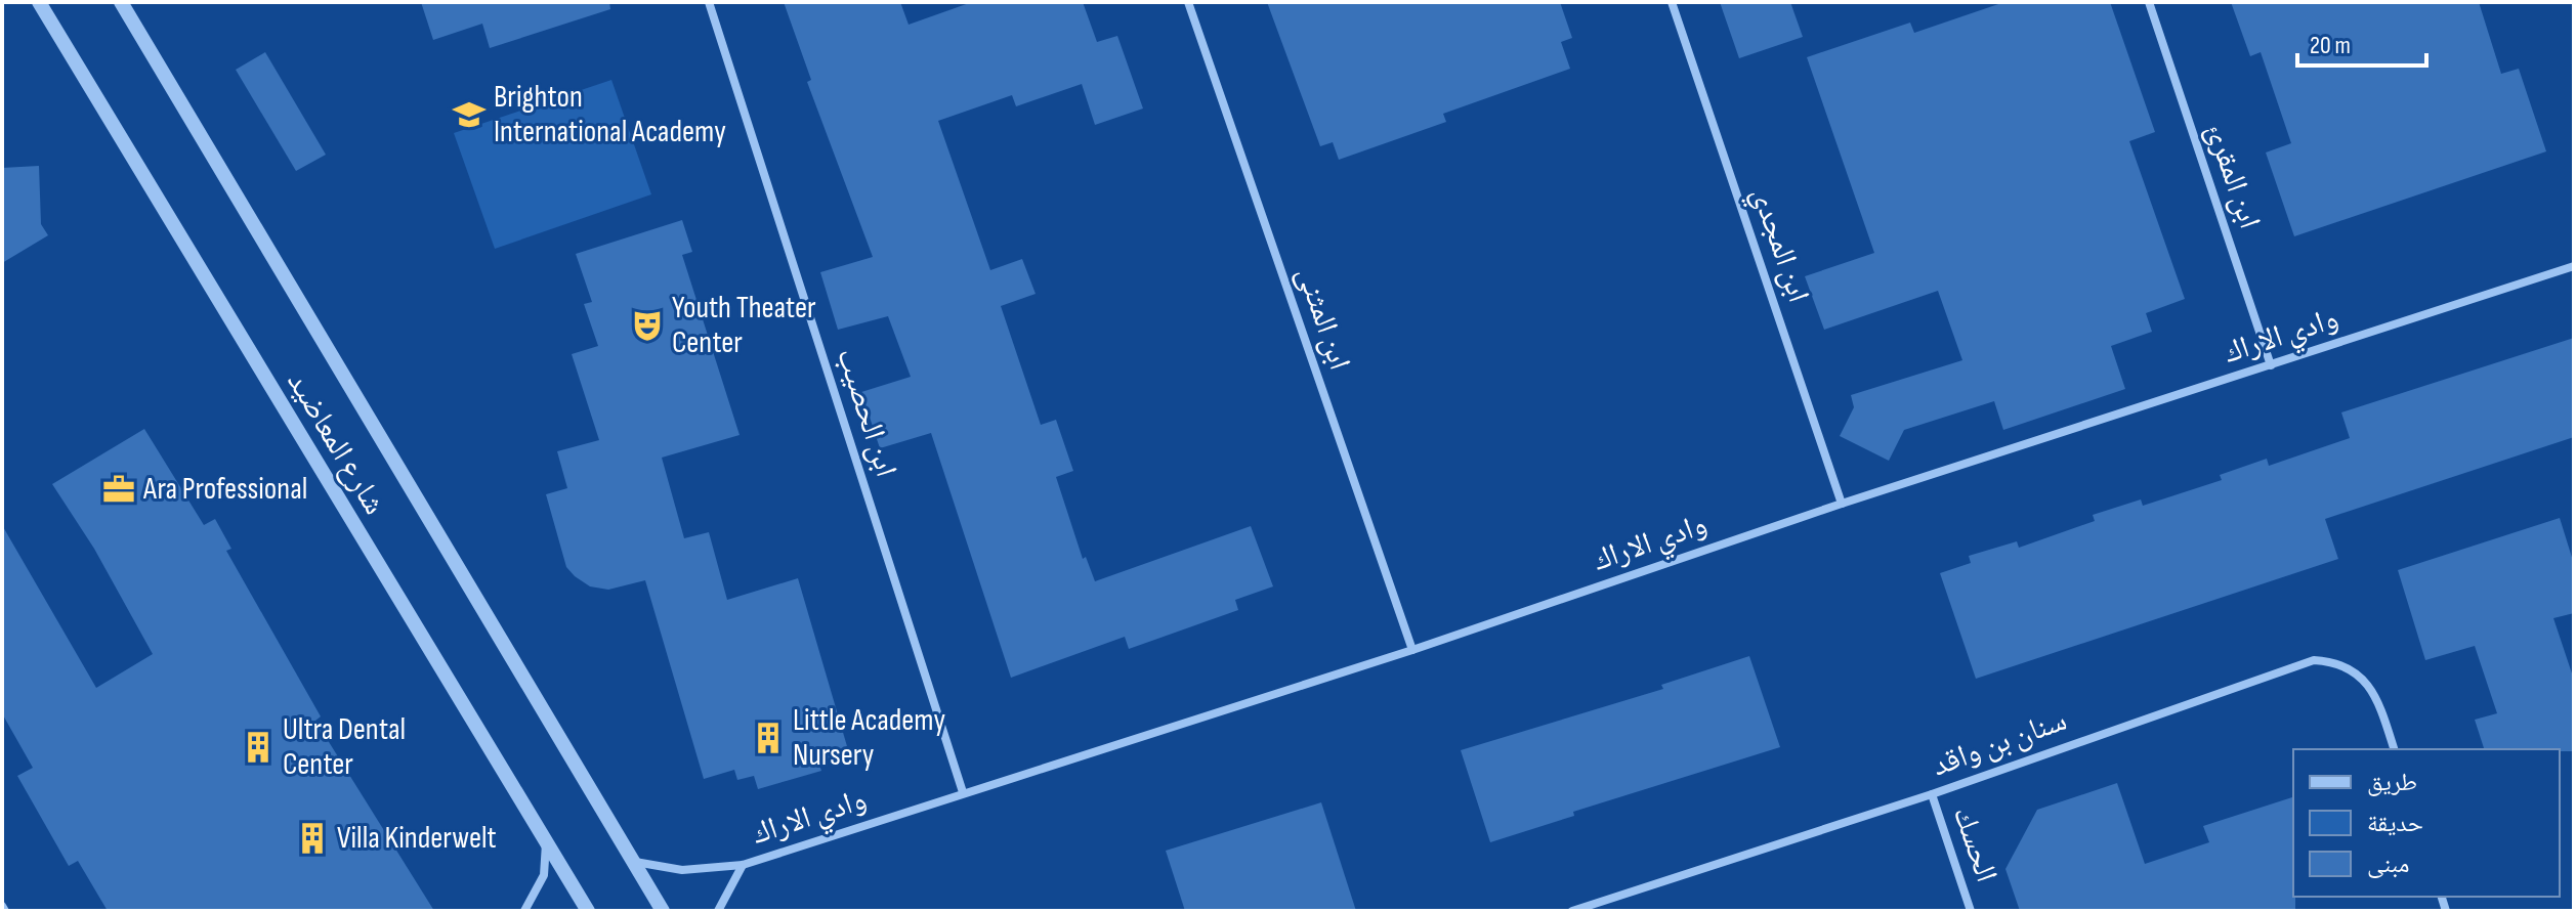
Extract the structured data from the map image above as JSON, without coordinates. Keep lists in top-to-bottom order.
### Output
{
  "streets": {
    "street": [
      "ابن المقرئ",
      "ابن المجدي",
      "ابن المثنى",
      "وادي الاراك",
      "ابن الحصيب",
      "شارع المعاضيد",
      "سنان بن واقد",
      "الحسك"
    ]
  },
  "crossings": [
    ["ابن المقرئ", "وادي الاراك"],
    ["ابن المجدي", "وادي الاراك"],
    ["ابن المثنى", "وادي الاراك"],
    ["وادي الاراك", "ابن الحصيب"],
    ["وادي الاراك", "شارع المعاضيد"],
    ["سنان بن واقد", "الحسك"]
  ],
  "places": {
    "school or university": ["Brighton International Academy"],
    "theatre": ["Youth Theater Center"],
    "office": ["Ara Professional"],
    "building": ["Little Academy Nursery", "Ultra Dental Center", "Villa Kinderwelt"]
  },
  "legend": ["طريق", "حديقة", "مبنى"],
  "scale_bar": "20 m"
}
